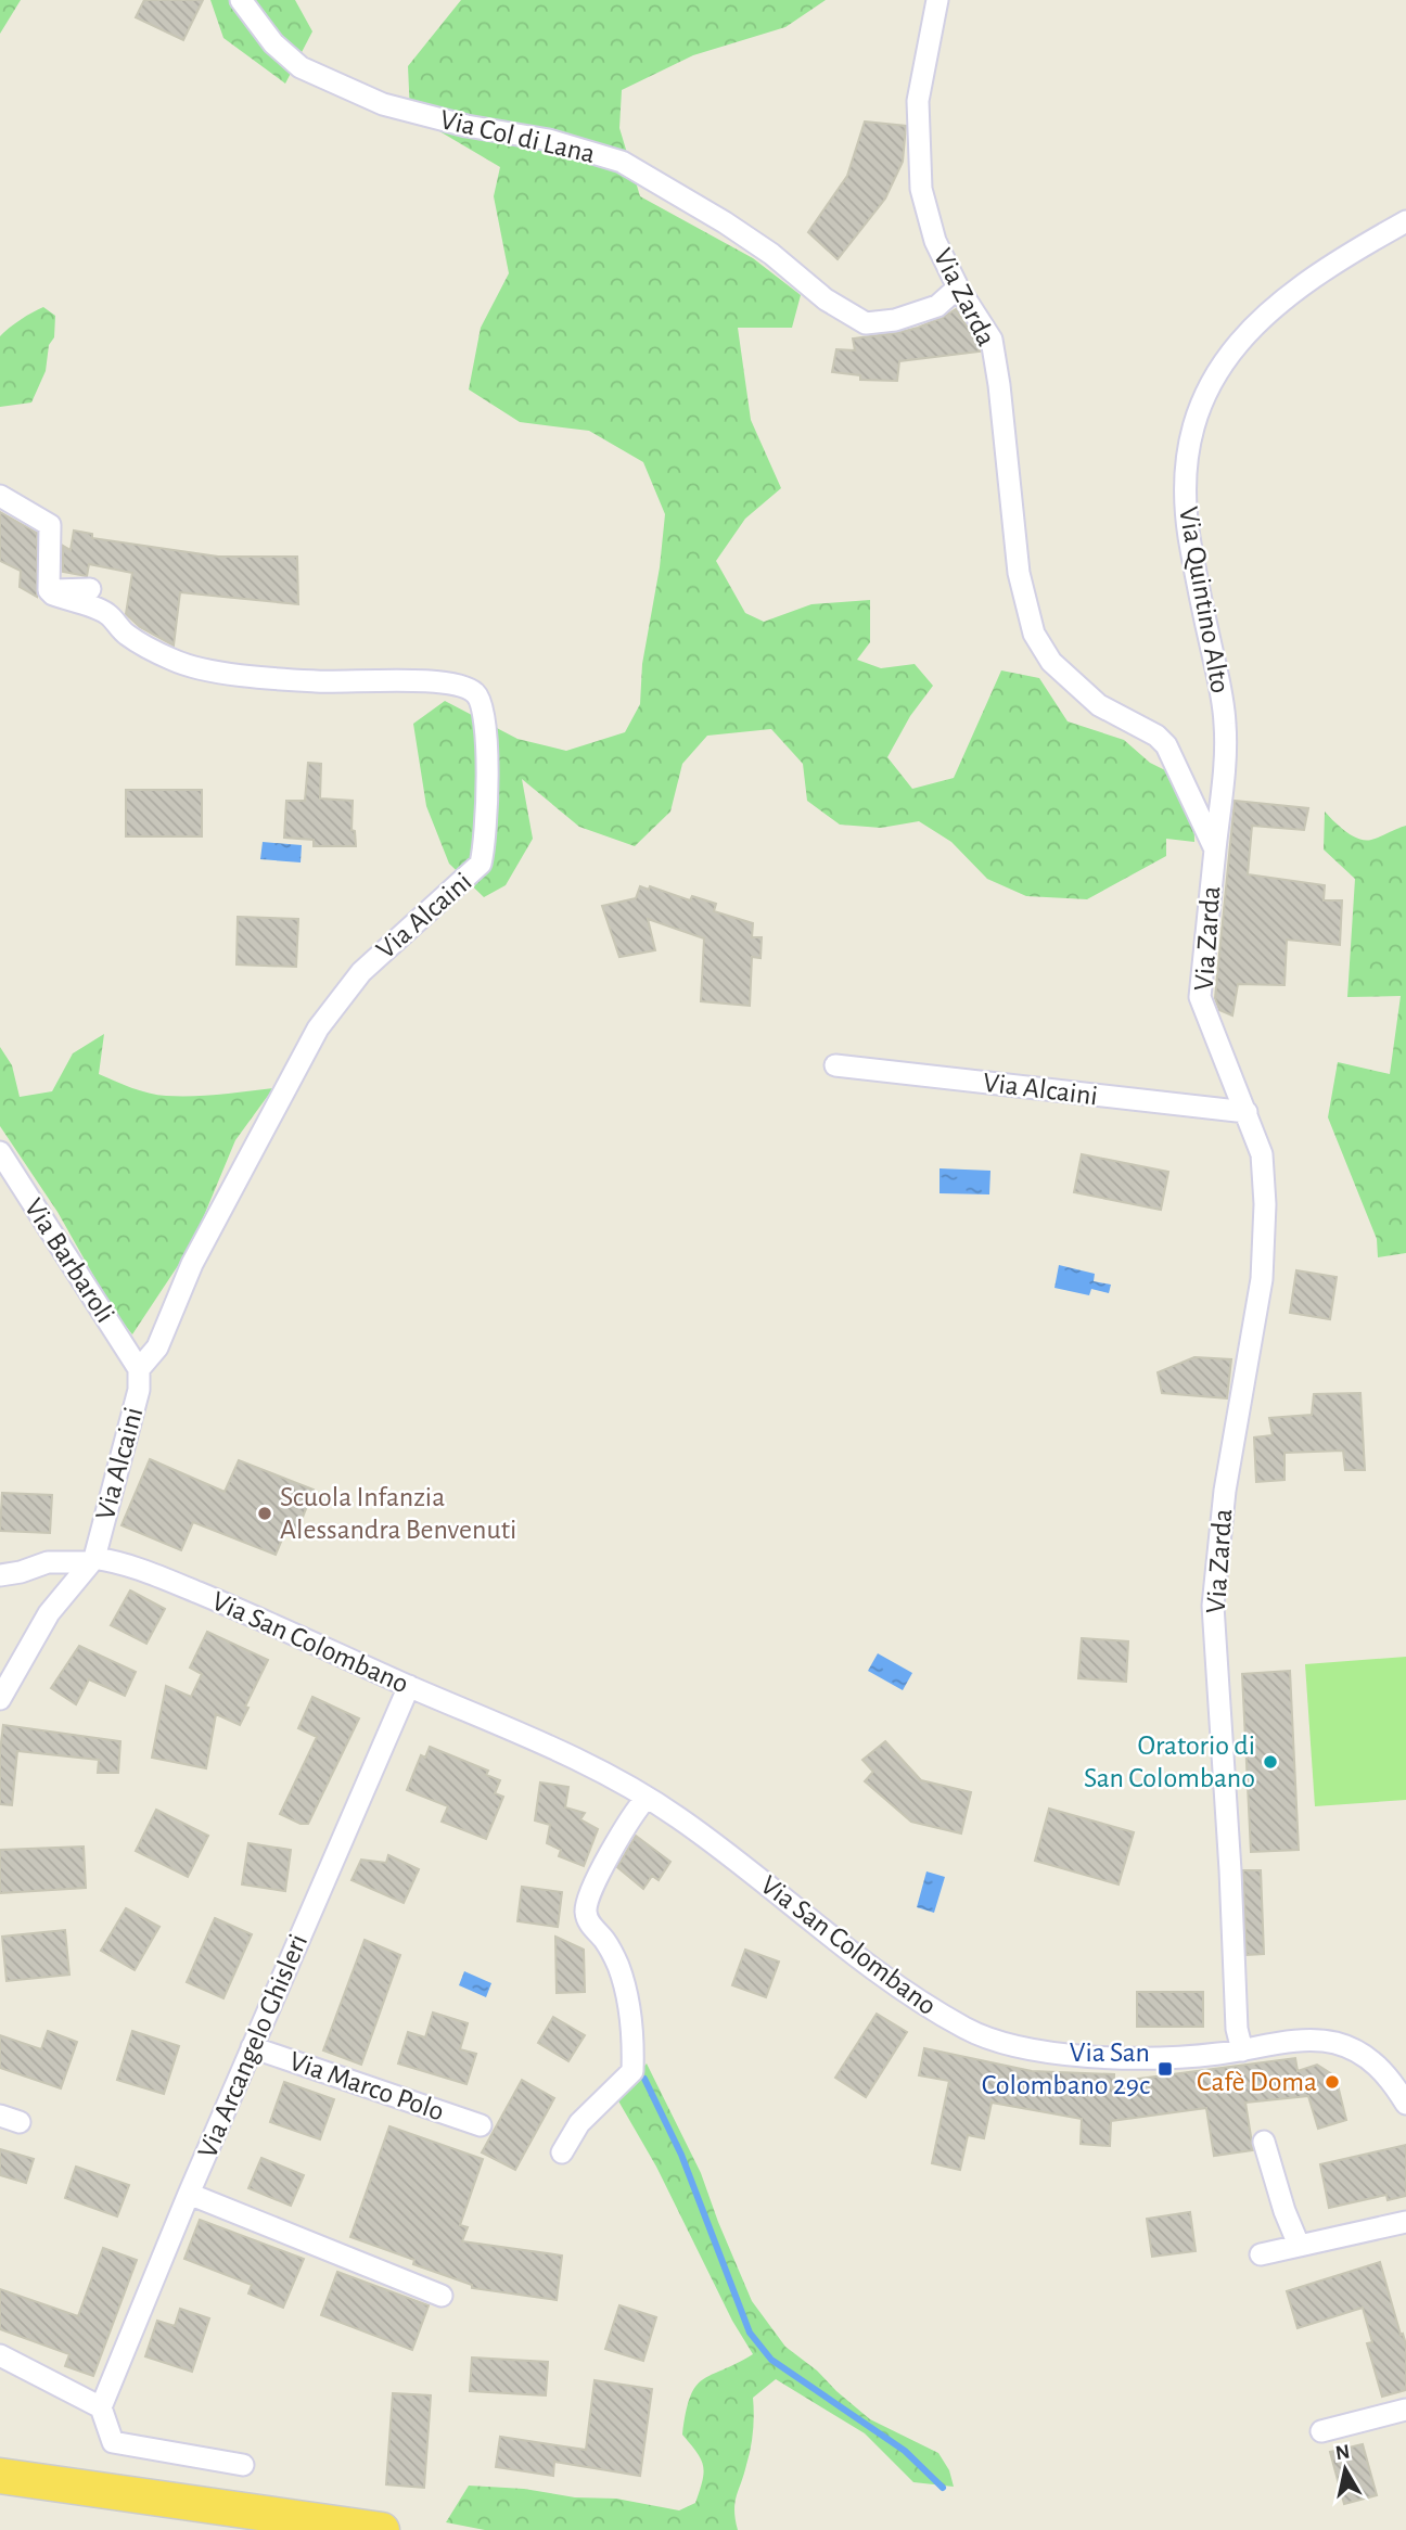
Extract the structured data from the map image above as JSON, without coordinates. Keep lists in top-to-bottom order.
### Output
{
  "streets": {
    "street": [
      "Via Col di Lana",
      "Via Zarda",
      "Via Quintino Alto",
      "Via Alcaini",
      "Via Barbaroli",
      "Via San Colombano",
      "Via Arcangelo Ghisleri",
      "Via Marco Polo"
    ]
  },
  "crossings": [
    ["Via Col di Lana", "Via Zarda"],
    ["Via Zarda", "Via Quintino Alto"],
    ["Via Zarda", "Via Alcaini"],
    ["Via Zarda", "Via San Colombano"],
    ["Via Alcaini", "Via Barbaroli"],
    ["Via Alcaini", "Via San Colombano"],
    ["Via San Colombano", "Via Arcangelo Ghisleri"],
    ["Via Arcangelo Ghisleri", "Via Marco Polo"]
  ],
  "places": {
    "other": ["Scuola Infanzia Alessandra Benvenuti", "Oratorio di San Colombano", "Cafè Doma"],
    "transit": ["Via San Colombano 29c"]
  },
  "north": "top"
}
